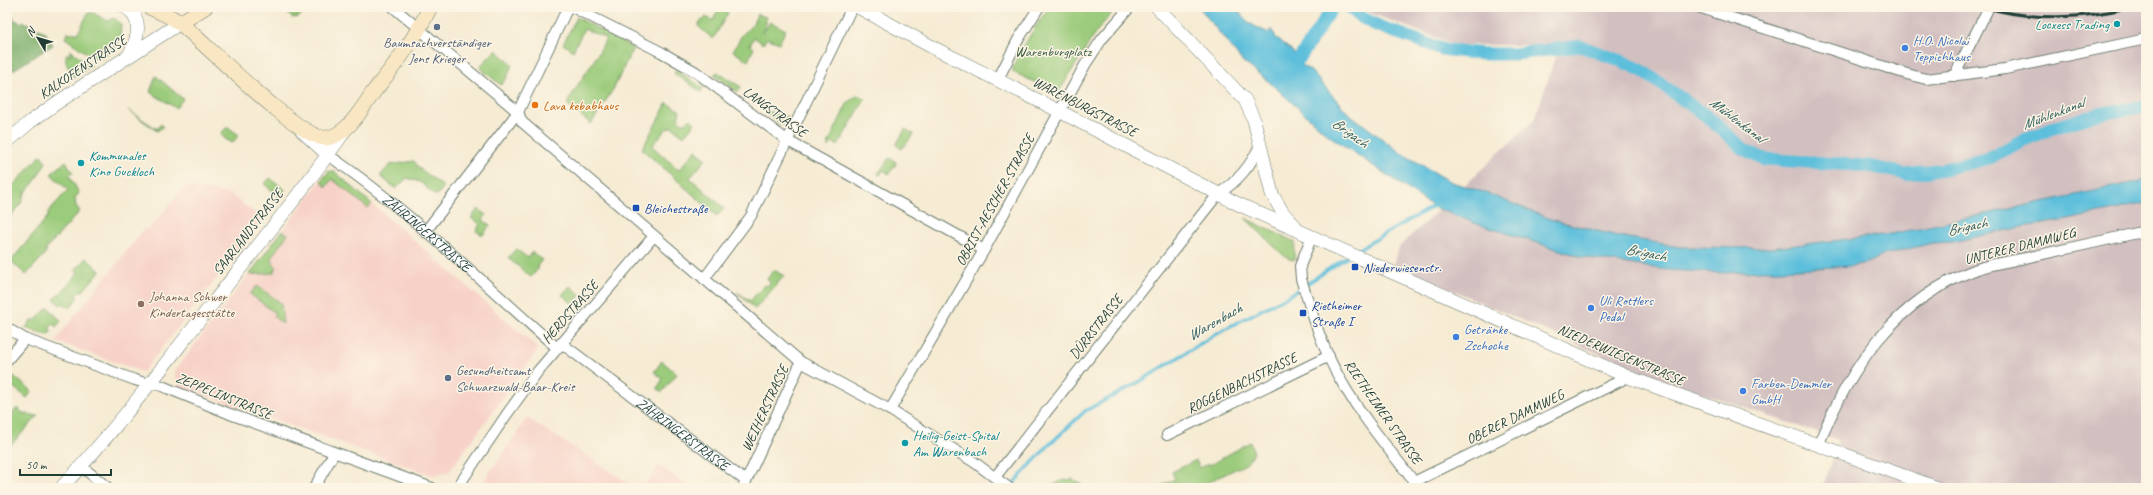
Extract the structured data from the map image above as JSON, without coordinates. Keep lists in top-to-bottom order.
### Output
{
  "streets": {
    "main road": ["ZÄHRINGERSTRASSE"],
    "street": [
      "KALKOFENSTRASSE",
      "WARENBURGSTRASSE",
      "LANGSTRASSE",
      "OBRIST-AESCHER-STRASSE",
      "SAARLANDSTRASSE",
      "UNTERER DAMMWEG",
      "HERDSTRASSE",
      "DÜRRSTRASSE",
      "NIEDERWIESENSTRASSE",
      "ROGGENBACHSTRASSE",
      "ZEPPELINSTRASSE",
      "WEIHERSTRASSE",
      "RIETHEIMER STRASSE",
      "OBERER DAMMWEG"
    ]
  },
  "crossings": [
    ["KALKOFENSTRASSE", "ZÄHRINGERSTRASSE"],
    ["WARENBURGSTRASSE", "OBRIST-AESCHER-STRASSE"],
    ["WARENBURGSTRASSE", "DÜRRSTRASSE"],
    ["WARENBURGSTRASSE", "NIEDERWIESENSTRASSE"],
    ["WARENBURGSTRASSE", "RIETHEIMER STRASSE"],
    ["LANGSTRASSE", "OBRIST-AESCHER-STRASSE"],
    ["SAARLANDSTRASSE", "ZÄHRINGERSTRASSE"],
    ["SAARLANDSTRASSE", "ZEPPELINSTRASSE"],
    ["ZÄHRINGERSTRASSE", "HERDSTRASSE"],
    ["ZÄHRINGERSTRASSE", "WEIHERSTRASSE"],
    ["UNTERER DAMMWEG", "NIEDERWIESENSTRASSE"],
    ["NIEDERWIESENSTRASSE", "RIETHEIMER STRASSE"],
    ["NIEDERWIESENSTRASSE", "OBERER DAMMWEG"],
    ["ROGGENBACHSTRASSE", "RIETHEIMER STRASSE"],
    ["RIETHEIMER STRASSE", "OBERER DAMMWEG"]
  ],
  "water": ["Mühlenkanal", "Brigach", "Warenbach"],
  "parks": ["Warenburgplatz"],
  "places": {
    "other": [
      "Locxess Trading",
      "Baumsachverständiger Jens Krieger",
      "H.O. Nicolai Teppichhaus",
      "Lava kebabhaus",
      "Kommunales Kino Guckloch",
      "Johanna Schwer Kindertagesstätte",
      "Uli Rottlers Pedal",
      "Getränke Zschoche",
      "Gesundheitsamt Schwarzwald-Baar-Kreis",
      "Farben-Demmler GmbH",
      "Heilig-Geist-Spital Am Warenbach"
    ],
    "transit": ["Bleichestraße", "Niederwiesenstr.", "Rietheimer Straße I"]
  },
  "scale_bar": "50 m",
  "north": "top left"
}
